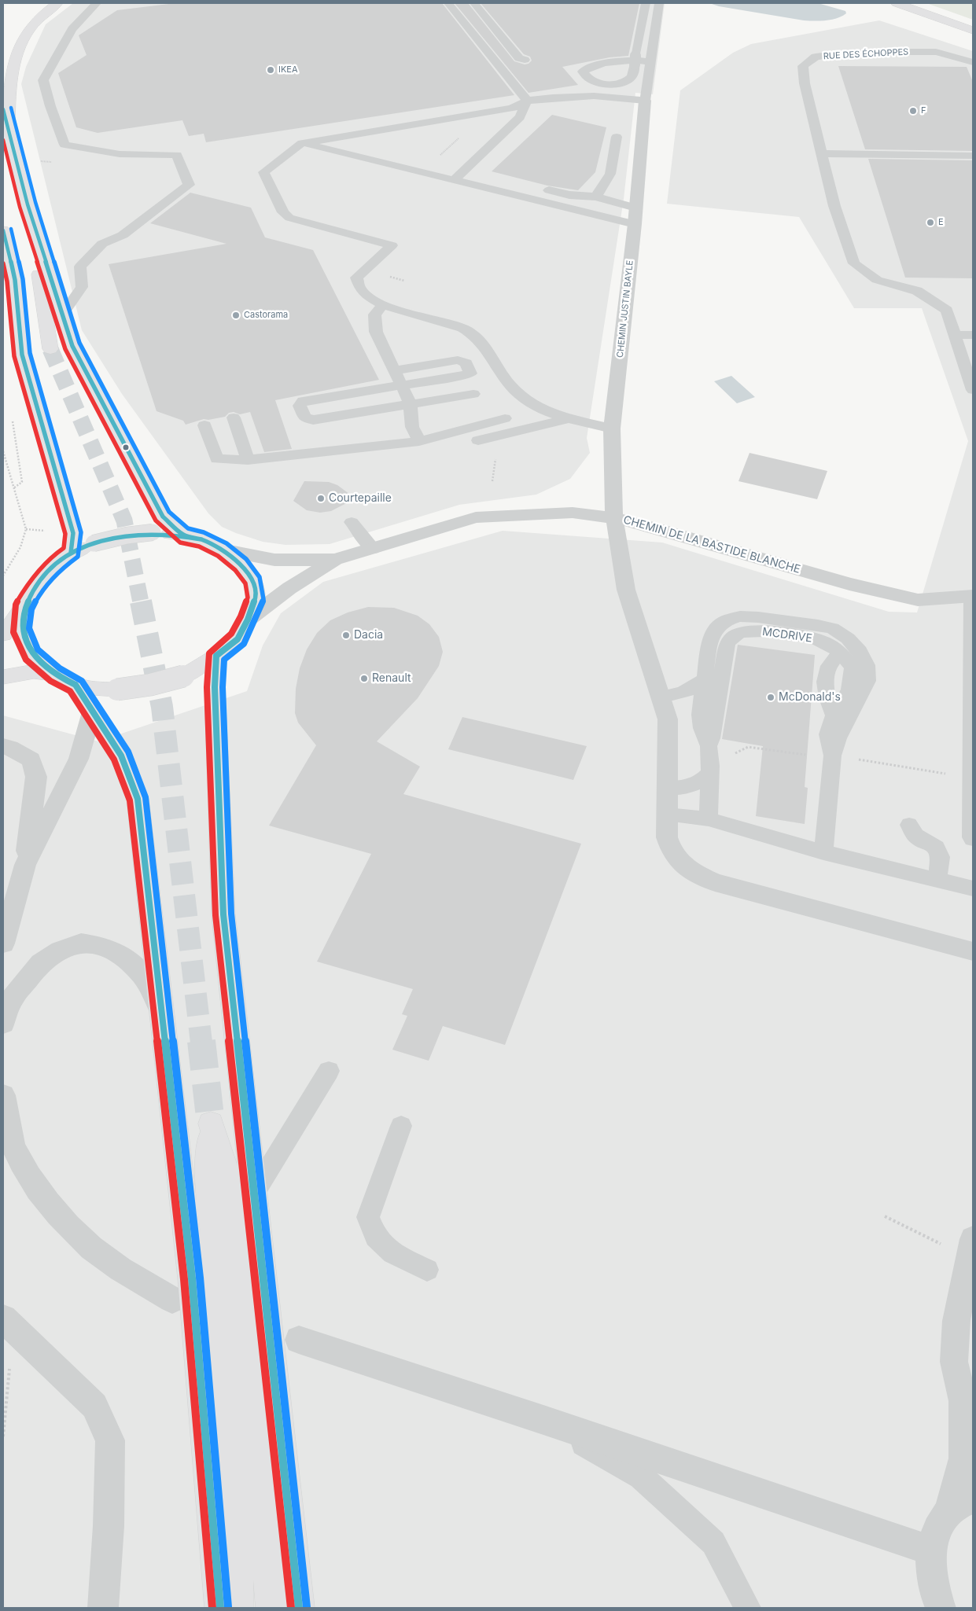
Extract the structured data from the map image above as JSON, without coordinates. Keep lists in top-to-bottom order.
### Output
{
  "streets": {
    "street": ["CHEMIN JUSTIN BAYLE", "CHEMIN DE LA BASTIDE BLANCHE"],
    "lane": ["RUE DES ÉCHOPPES", "MCDRIVE"]
  },
  "crossings": [
    ["CHEMIN JUSTIN BAYLE", "CHEMIN DE LA BASTIDE BLANCHE"]
  ],
  "places": [
    "IKEA",
    "F",
    "E",
    "Castorama",
    "Courtepaille",
    "Dacia",
    "Renault",
    "McDonald's"
  ]
}
